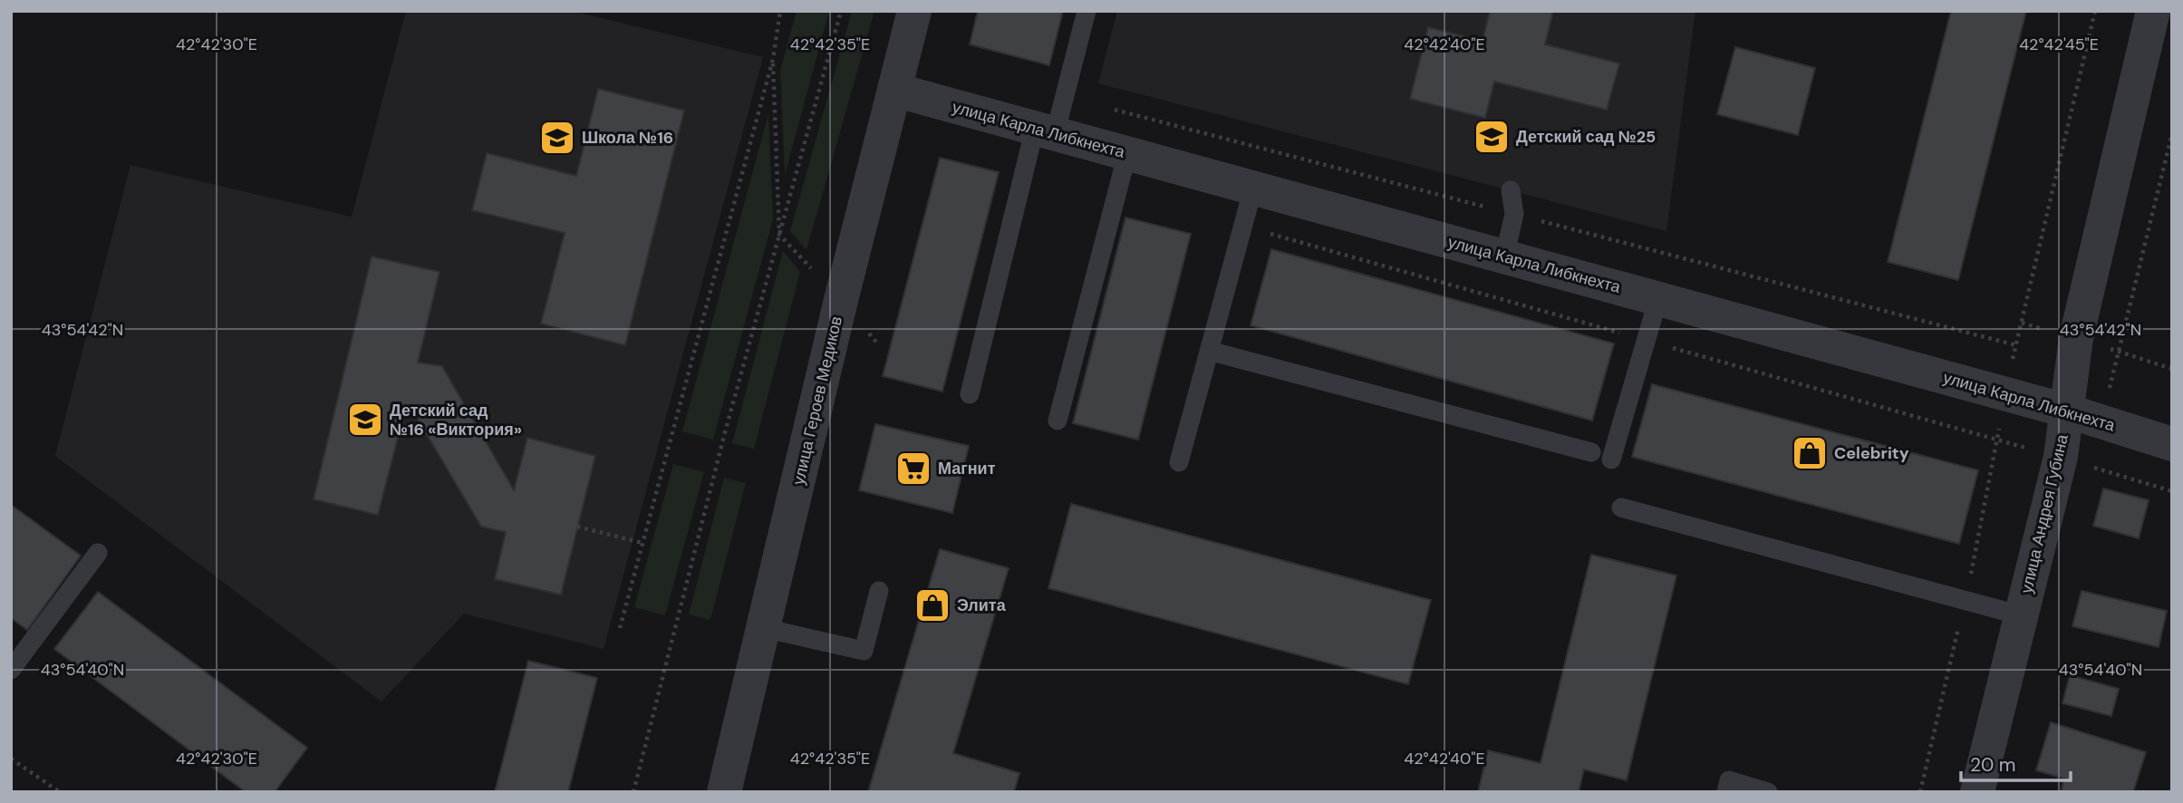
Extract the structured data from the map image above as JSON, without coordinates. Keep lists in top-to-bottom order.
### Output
{
  "streets": {
    "street": ["улица Карла Либкнехта", "улица Героев Медиков", "улица Андрея Губина"]
  },
  "crossings": [
    ["улица Карла Либкнехта", "улица Героев Медиков"],
    ["улица Карла Либкнехта", "улица Андрея Губина"]
  ],
  "places": {
    "school or university": ["Детский сад №25", "Школа №16", "Детский сад №16 «Виктория»"],
    "shop": ["Celebrity", "Элита"],
    "supermarket": ["Магнит"]
  },
  "scale_bar": "20 m",
  "coordinates": [
    "42°42'30\"E",
    "42°42'35\"E",
    "42°42'40\"E",
    "42°42'45\"E",
    "43°54'42\"N",
    "43°54'40\"N"
  ]
}
